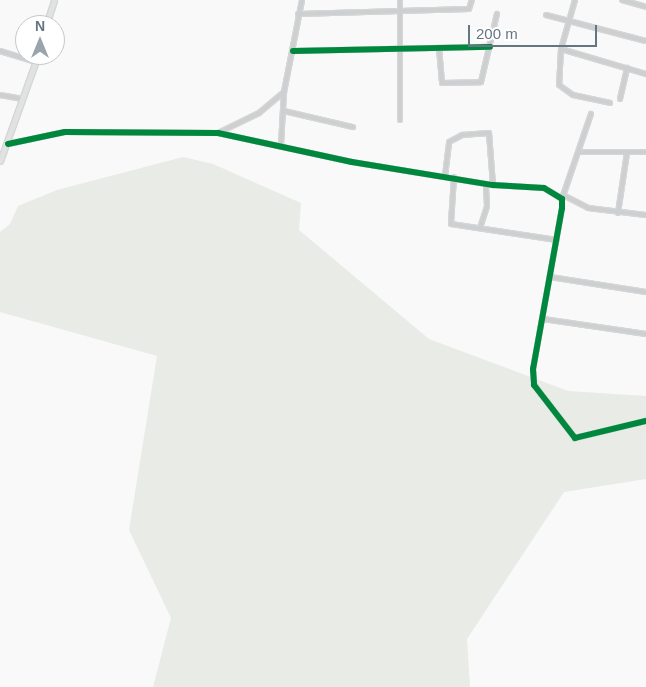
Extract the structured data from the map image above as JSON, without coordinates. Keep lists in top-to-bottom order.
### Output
{
  "scale_bar": "200 m",
  "north": "top"
}
